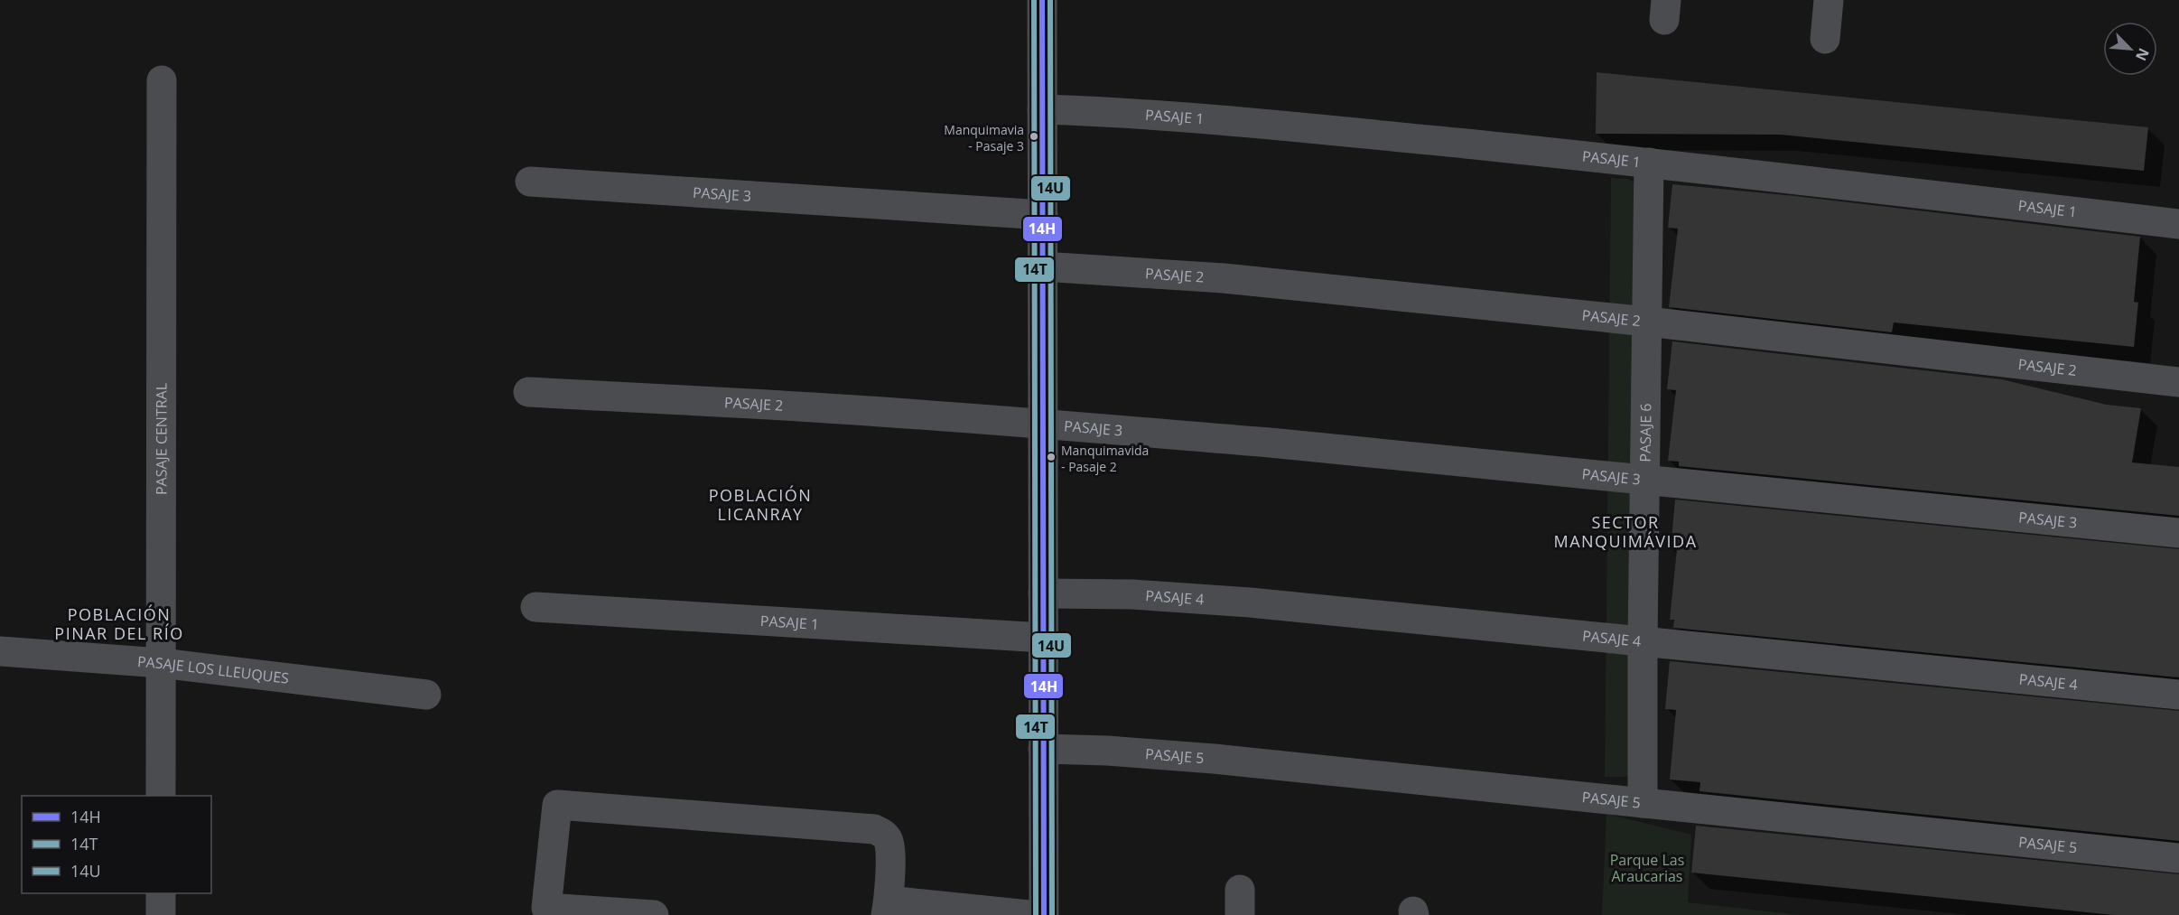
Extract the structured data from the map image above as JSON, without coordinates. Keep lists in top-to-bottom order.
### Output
{
  "streets": {
    "street": [
      "PASAJE 1",
      "PASAJE 3",
      "PASAJE 2",
      "PASAJE 6",
      "PASAJE CENTRAL",
      "PASAJE 4",
      "PASAJE LOS LLEUQUES",
      "PASAJE 5"
    ]
  },
  "crossings": [
    ["PASAJE 1", "PASAJE 6"],
    ["PASAJE 3", "PASAJE 2"],
    ["PASAJE 3", "PASAJE 6"],
    ["PASAJE 2", "PASAJE 6"],
    ["PASAJE 6", "PASAJE 4"],
    ["PASAJE 6", "PASAJE 5"],
    ["PASAJE CENTRAL", "PASAJE LOS LLEUQUES"]
  ],
  "districts": ["POBLACIÓN LICANRAY", "SECTOR MANQUIMÁVIDA", "POBLACIÓN PINAR DEL RÍO"],
  "parks": ["Parque Las Araucarias"],
  "places": ["Manquimavia - Pasaje 3", "Manquimavida - Pasaje 2"],
  "lines": ["transit line 14H", "transit line 14T", "transit line 14U"],
  "legend": ["14H", "14T", "14U"],
  "north": "bottom right"
}
